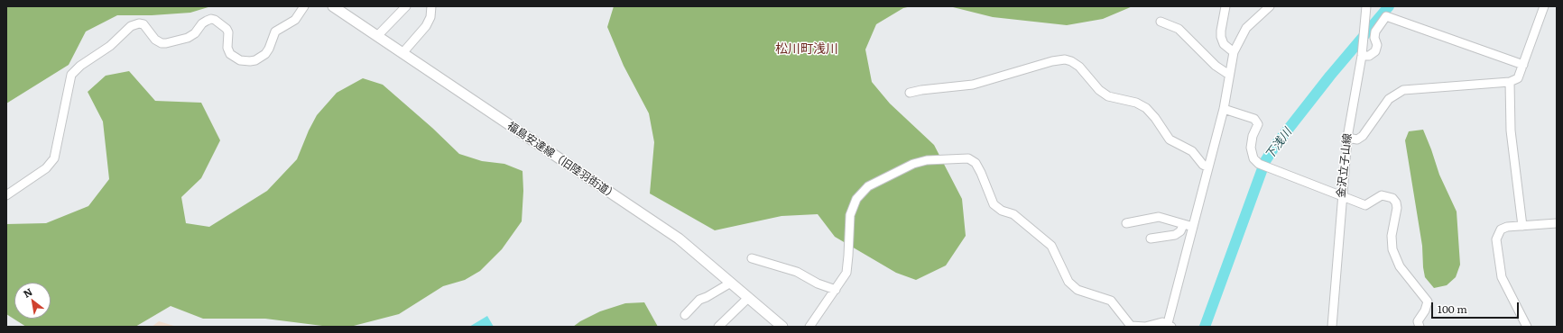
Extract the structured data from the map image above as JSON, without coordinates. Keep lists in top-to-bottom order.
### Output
{
  "streets": {
    "main road": ["福島安達線（旧陸羽街道）"],
    "street": ["金沢立子山線"]
  },
  "districts": ["松川町浅川"],
  "water": ["下浅川"],
  "scale_bar": "100 m",
  "north": "top left"
}
